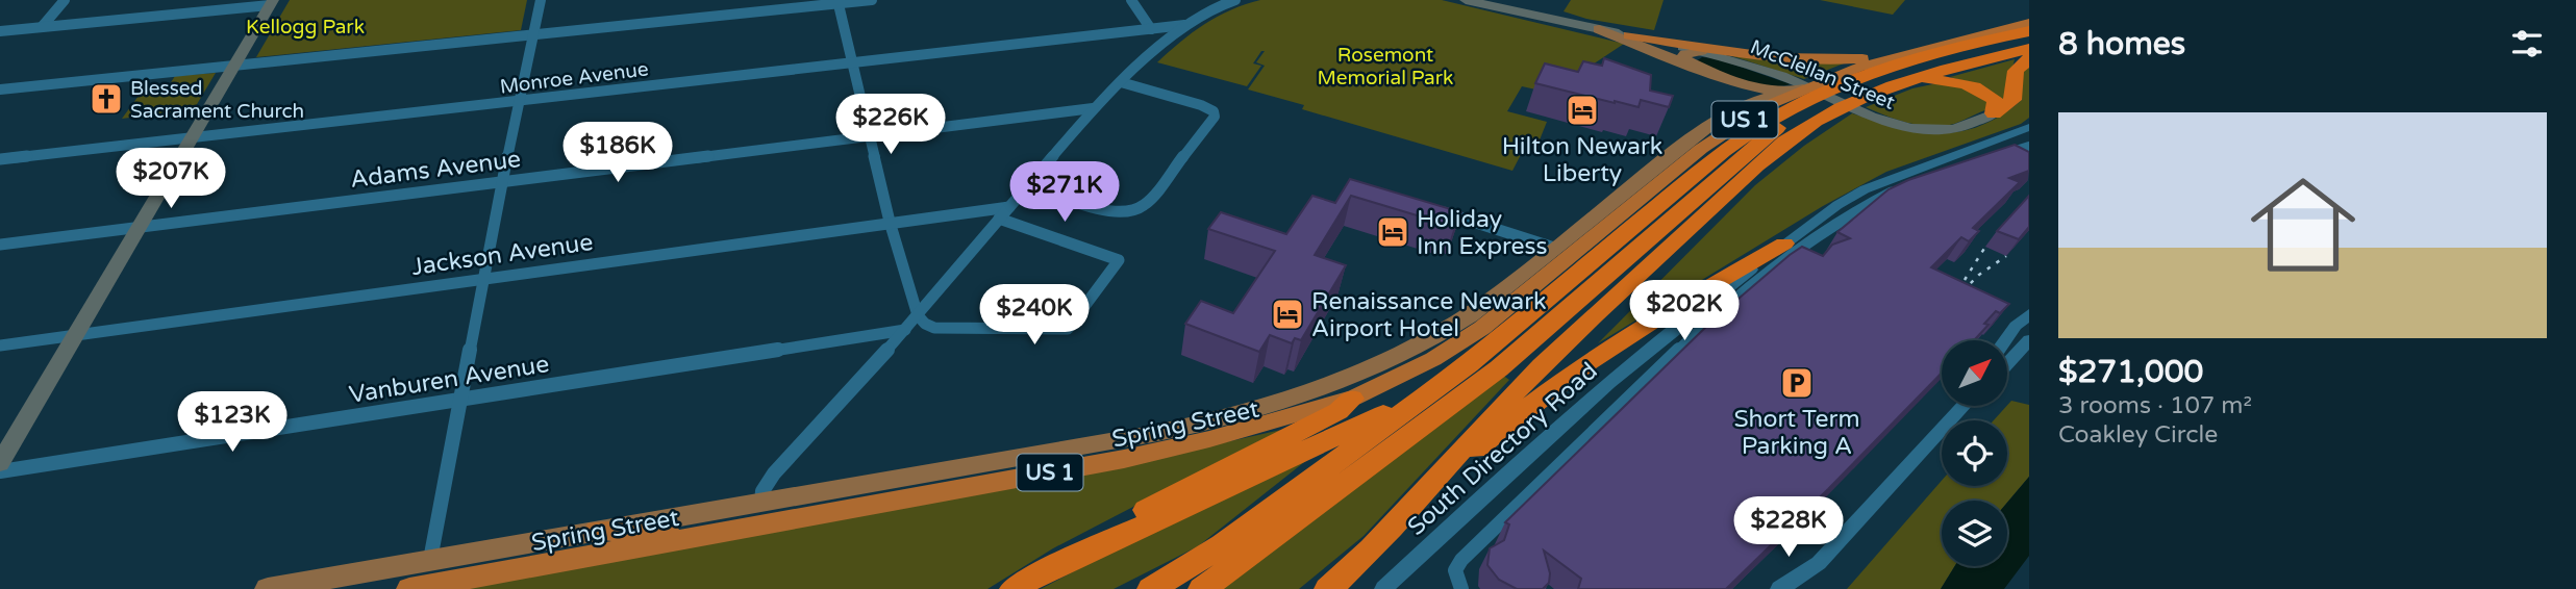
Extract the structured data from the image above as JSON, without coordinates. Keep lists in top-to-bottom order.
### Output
{
  "streets": {
    "highway": ["US 1"],
    "main road": ["McClellan Street", "Spring Street"],
    "street": [
      "Monroe Avenue",
      "Adams Avenue",
      "Jackson Avenue",
      "Vanburen Avenue",
      "South Directory Road"
    ]
  },
  "crossings": [
    ["McClellan Street", "US 1"],
    ["McClellan Street", "Spring Street"],
    ["US 1", "Spring Street"]
  ],
  "parks": ["Kellogg Park", "Rosemont Memorial Park"],
  "places": {
    "church": ["Blessed Sacrament Church"],
    "hotel": ["Hilton Newark Liberty", "Holiday Inn Express", "Renaissance Newark Airport Hotel"],
    "parking": ["Short Term Parking A"]
  },
  "north": "top right",
  "page": {
    "heading": "8 homes",
    "list": [
      {
        "name": "$271,000",
        "note": "3 rooms · 107 m² · Coakley Circle"
      }
    ],
    "price": [
      "$226K",
      "$186K",
      "$207K",
      "$271K",
      "$202K",
      "$240K",
      "$123K",
      "$228K"
    ]
  }
}
